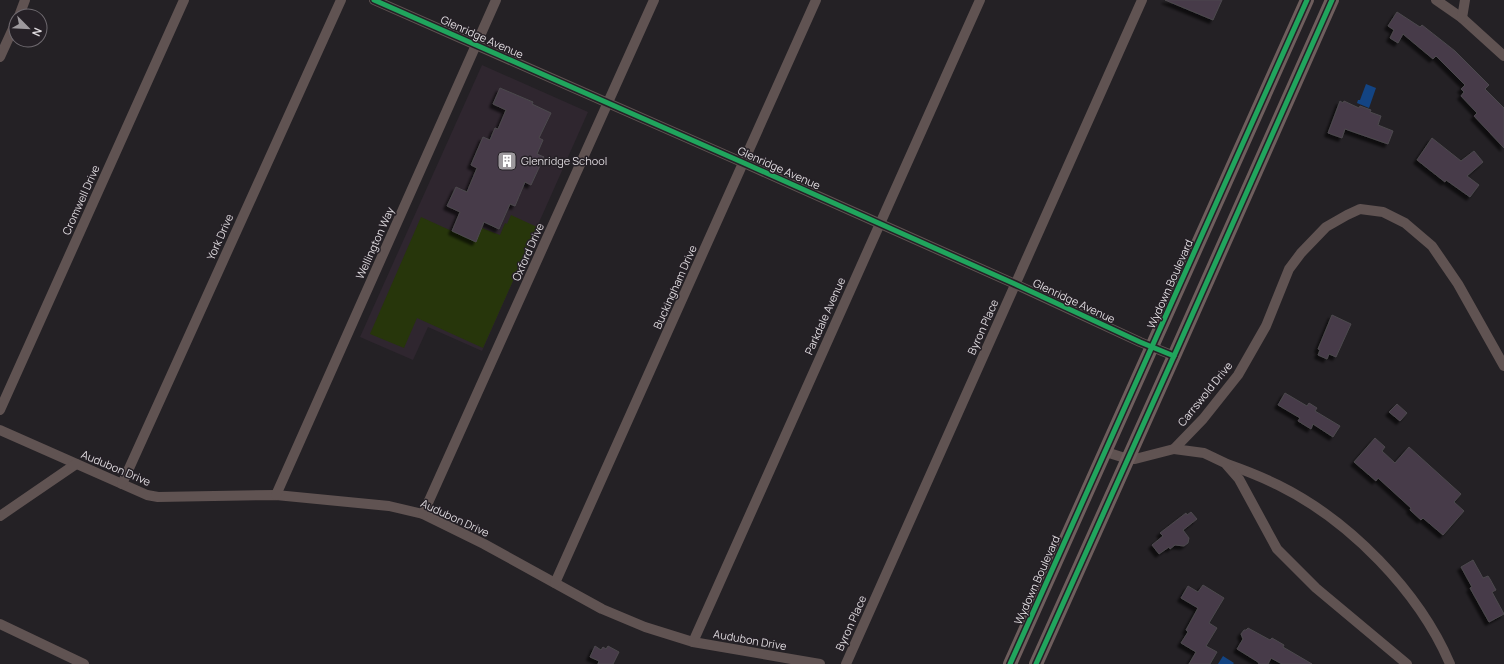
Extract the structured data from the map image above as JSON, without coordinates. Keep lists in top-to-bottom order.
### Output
{
  "streets": {
    "street": [
      "Glenridge Avenue",
      "Cromwell Drive",
      "York Drive",
      "Wellington Way",
      "Oxford Drive",
      "Wydown Boulevard",
      "Buckingham Drive",
      "Parkdale Avenue",
      "Byron Place",
      "Carrswold Drive",
      "Audubon Drive"
    ]
  },
  "crossings": [
    ["Glenridge Avenue", "Wellington Way"],
    ["Glenridge Avenue", "Oxford Drive"],
    ["Glenridge Avenue", "Wydown Boulevard"],
    ["Glenridge Avenue", "Buckingham Drive"],
    ["Glenridge Avenue", "Parkdale Avenue"],
    ["Glenridge Avenue", "Byron Place"],
    ["York Drive", "Audubon Drive"],
    ["Wellington Way", "Audubon Drive"],
    ["Oxford Drive", "Audubon Drive"],
    ["Buckingham Drive", "Audubon Drive"],
    ["Parkdale Avenue", "Audubon Drive"]
  ],
  "places": {
    "building": ["Glenridge School"]
  },
  "north": "bottom right"
}
